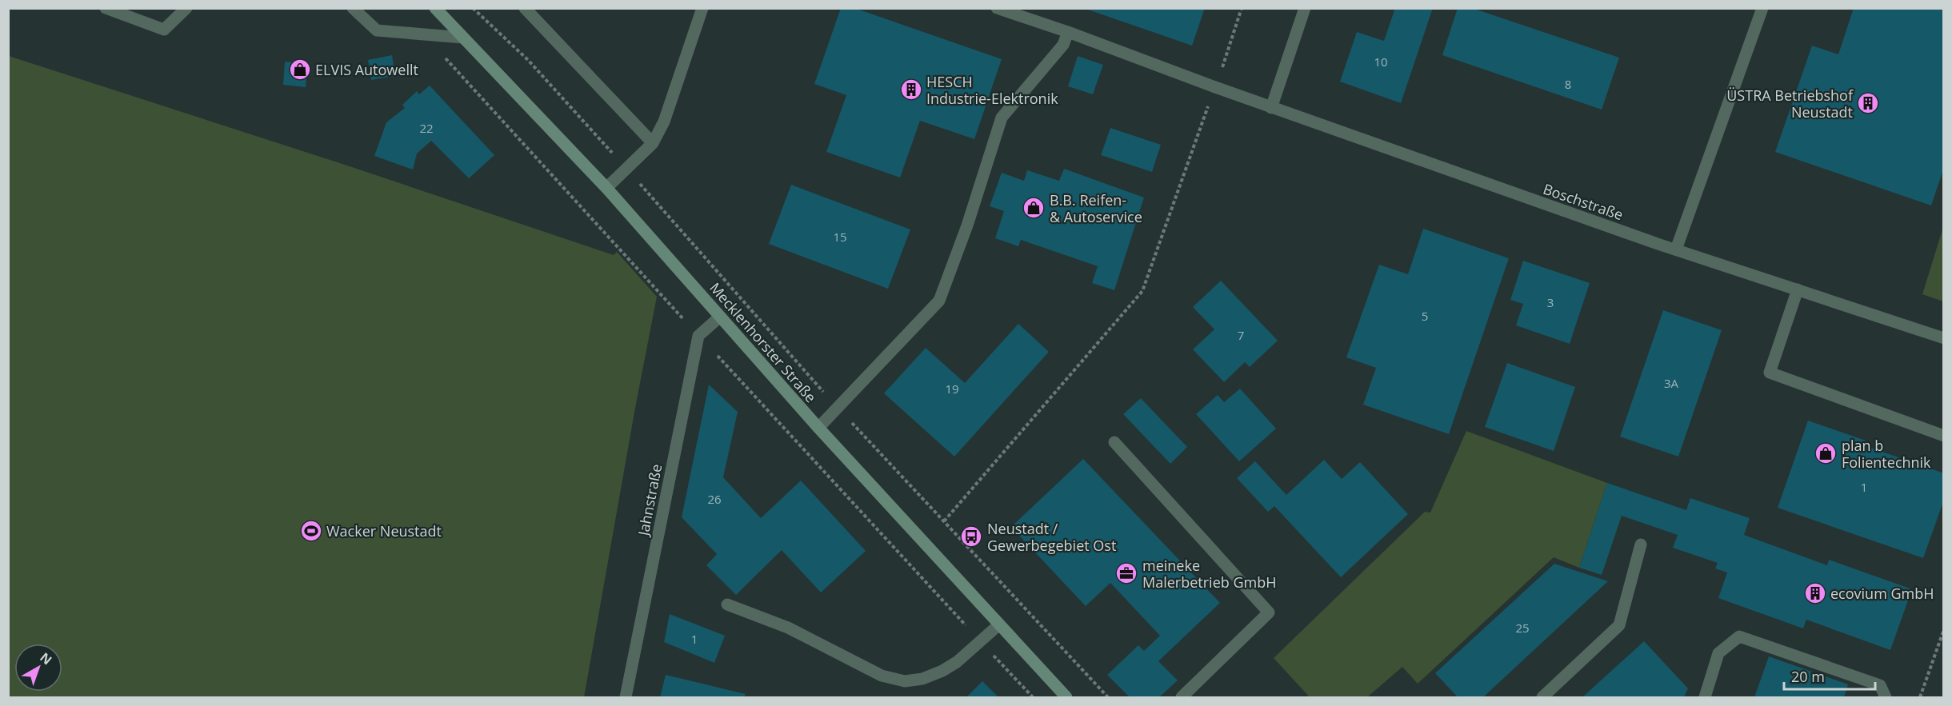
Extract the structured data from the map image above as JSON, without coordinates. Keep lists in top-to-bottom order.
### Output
{
  "streets": {
    "main road": ["Mecklenhorster Straße"],
    "street": ["Boschstraße", "Jahnstraße"]
  },
  "crossings": [
    ["Mecklenhorster Straße", "Jahnstraße"]
  ],
  "places": {
    "shop": ["ELVIS Autowellt", "B.B. Reifen- & Autoservice", "plan b Folientechnik"],
    "building": ["HESCH Industrie-Elektronik", "ÜSTRA Betriebshof Neustadt", "ecovium GmbH"],
    "sports": ["Wacker Neustadt"],
    "bus stop": ["Neustadt / Gewerbegebiet Ost"],
    "office": ["meineke Malerbetrieb GmbH"]
  },
  "house_numbers": [
    "10",
    "8",
    "22",
    "15",
    "3",
    "5",
    "7",
    "3A",
    "19",
    "1",
    "26",
    "25",
    "1"
  ],
  "scale_bar": "20 m",
  "north": "top right"
}
